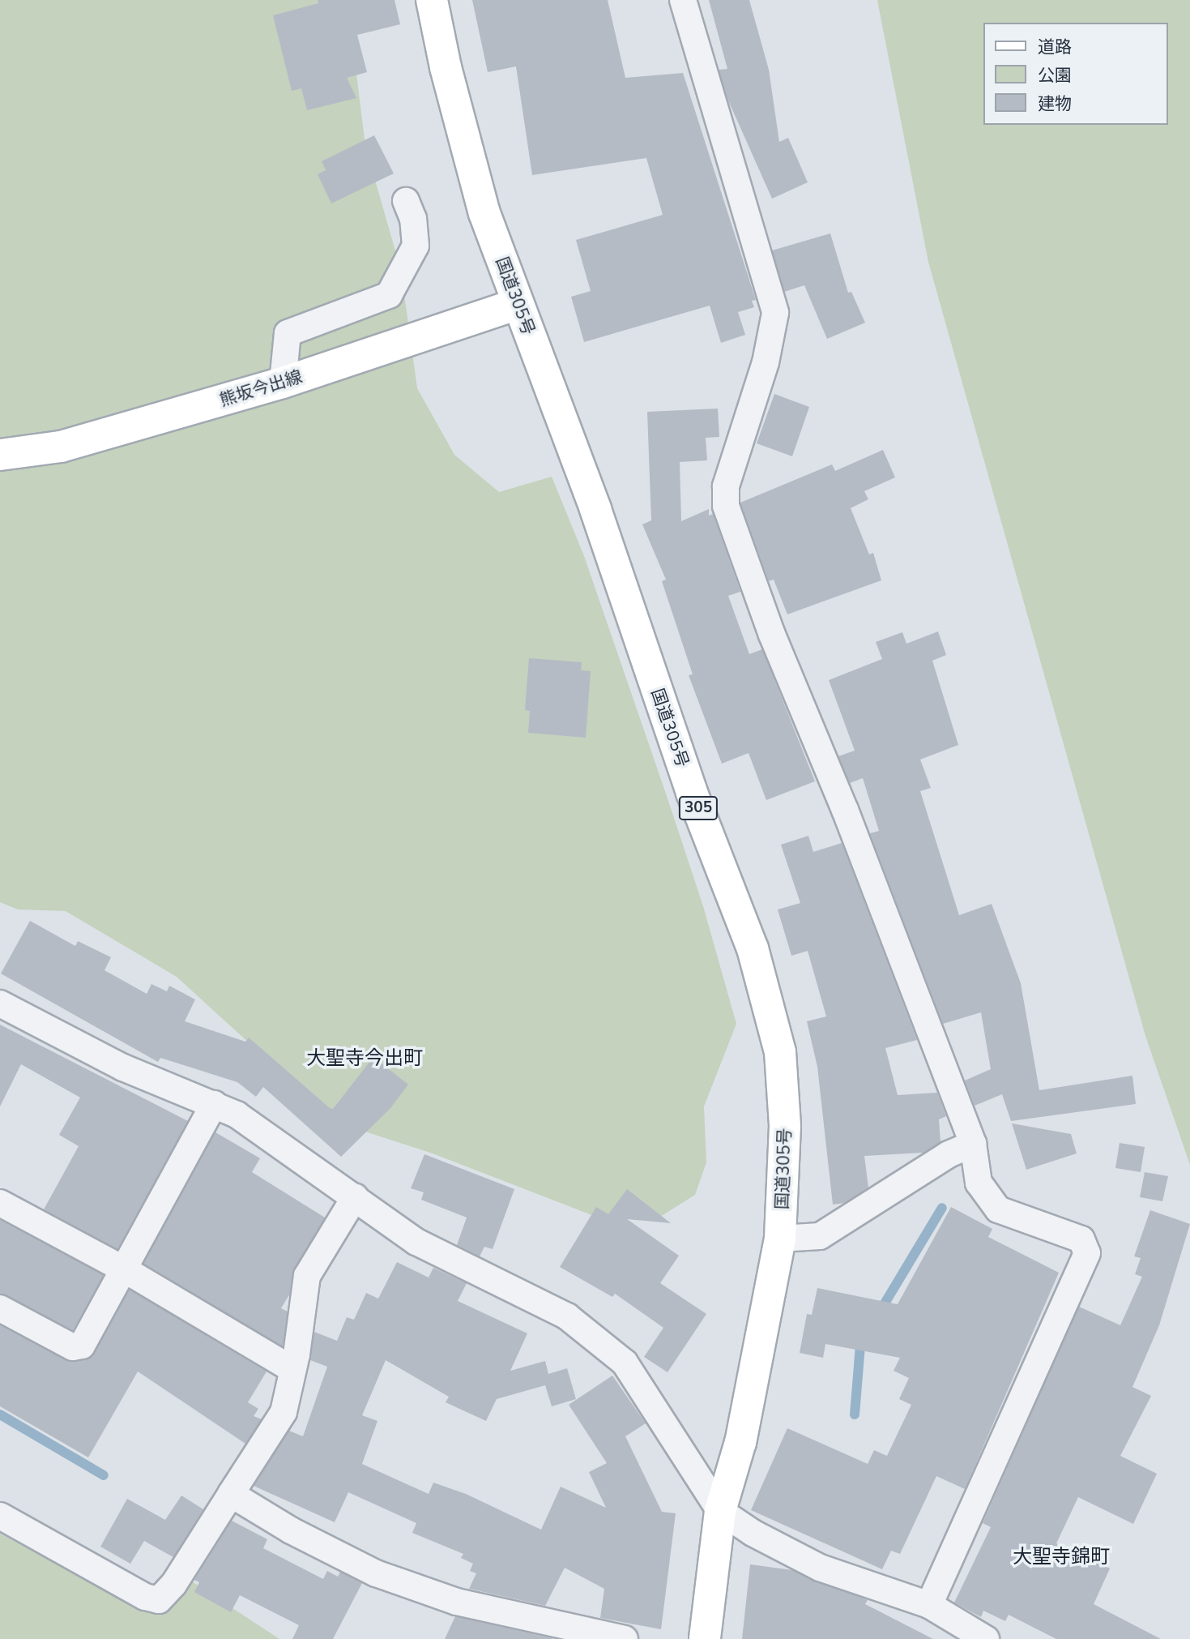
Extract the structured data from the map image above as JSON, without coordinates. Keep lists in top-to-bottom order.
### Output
{
  "streets": {
    "main road": ["国道305号", "熊坂今出線", "305"]
  },
  "crossings": [
    ["国道305号", "熊坂今出線"]
  ],
  "districts": ["大聖寺今出町", "大聖寺錦町"],
  "legend": ["道路", "公園", "建物"]
}
